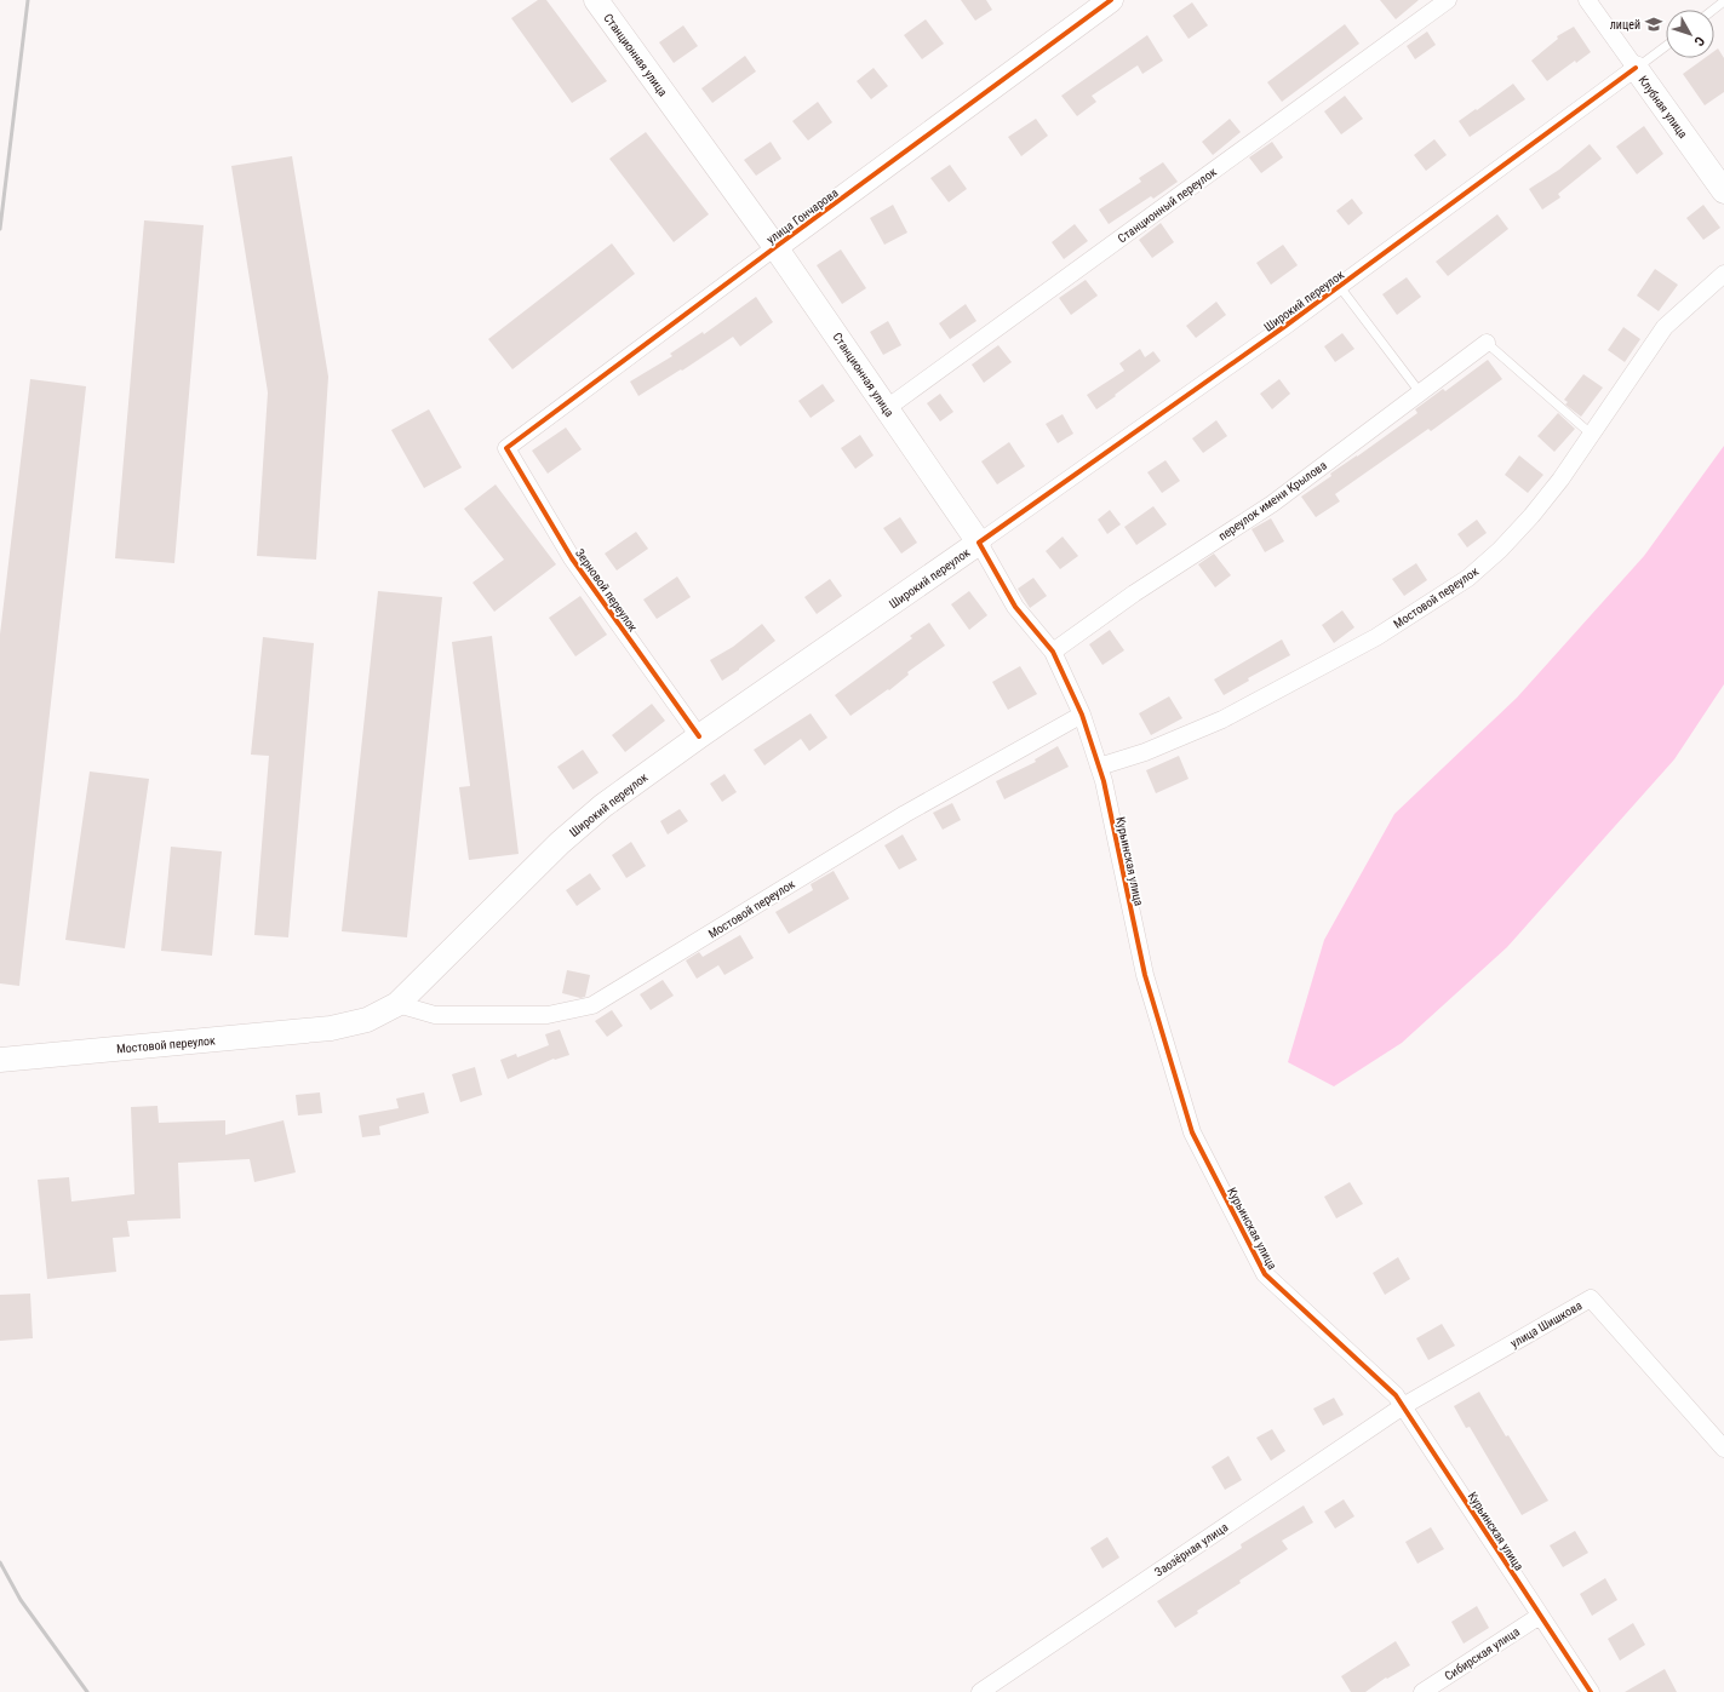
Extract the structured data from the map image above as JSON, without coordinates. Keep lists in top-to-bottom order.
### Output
{
  "streets": {
    "main road": [
      "Станционная улица",
      "Клубная улица",
      "улица Гончарова",
      "Широкий переулок",
      "Мостовой переулок"
    ],
    "street": [
      "Станционный переулок",
      "переулок имени Крылова",
      "Зерновой переулок",
      "Курьинская улица",
      "улица Шишкова",
      "Заозёрная улица",
      "Сибирская улица"
    ]
  },
  "crossings": [
    ["Станционная улица", "Станционный переулок"],
    ["Станционная улица", "улица Гончарова"],
    ["Станционная улица", "Широкий переулок"],
    ["Станционная улица", "переулок имени Крылова"],
    ["Станционная улица", "Мостовой переулок"],
    ["Станционная улица", "Курьинская улица"],
    ["Клубная улица", "Широкий переулок"],
    ["улица Гончарова", "Зерновой переулок"],
    ["Широкий переулок", "Зерновой переулок"],
    ["Широкий переулок", "Мостовой переулок"],
    ["Мостовой переулок", "Курьинская улица"],
    ["Курьинская улица", "улица Шишкова"],
    ["Курьинская улица", "Заозёрная улица"],
    ["Курьинская улица", "Сибирская улица"],
    ["улица Шишкова", "Заозёрная улица"]
  ],
  "places": {
    "school or university": ["лицей"]
  },
  "north": "bottom right"
}
